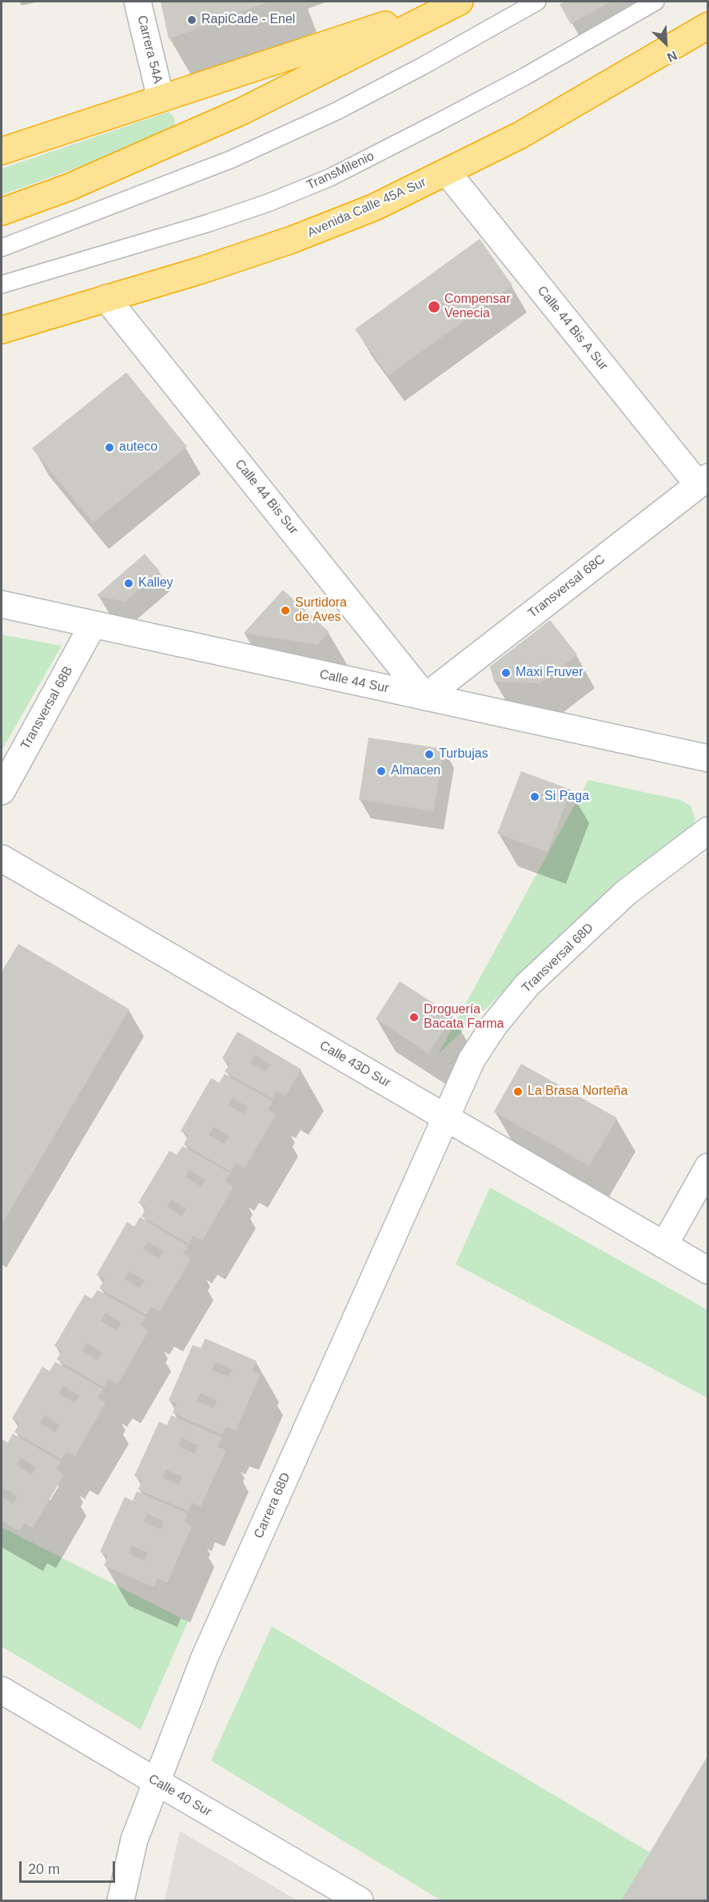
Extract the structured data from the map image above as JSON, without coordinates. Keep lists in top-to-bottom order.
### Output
{
  "streets": {
    "highway": ["Avenida Calle 45A Sur"],
    "street": [
      "Carrera 54A",
      "Calle 44 Bis A Sur",
      "Calle 44 Bis Sur",
      "Transversal 68C",
      "Calle 44 Sur",
      "Transversal 68B",
      "Transversal 68D",
      "Calle 43D Sur",
      "Carrera 68D",
      "Calle 40 Sur"
    ],
    "lane": ["TransMilenio"]
  },
  "crossings": [
    ["Avenida Calle 45A Sur", "Calle 44 Bis A Sur"],
    ["Avenida Calle 45A Sur", "Calle 44 Bis Sur"],
    ["Calle 44 Bis A Sur", "Transversal 68C"],
    ["Calle 44 Bis Sur", "Transversal 68C"],
    ["Calle 44 Bis Sur", "Calle 44 Sur"],
    ["Transversal 68C", "Calle 44 Sur"],
    ["Calle 44 Sur", "Transversal 68B"],
    ["Transversal 68D", "Calle 43D Sur"],
    ["Transversal 68D", "Carrera 68D"],
    ["Calle 43D Sur", "Carrera 68D"],
    ["Carrera 68D", "Calle 40 Sur"]
  ],
  "places": [
    "RapiCade - Enel",
    "Compensar Venecia",
    "auteco",
    "Kalley",
    "Surtidora de Aves",
    "Maxi Fruver",
    "Turbujas",
    "Almacen",
    "Si Paga",
    "Droguería Bacata Farma",
    "La Brasa Norteña"
  ],
  "scale_bar": "20 m",
  "north": "bottom right"
}
